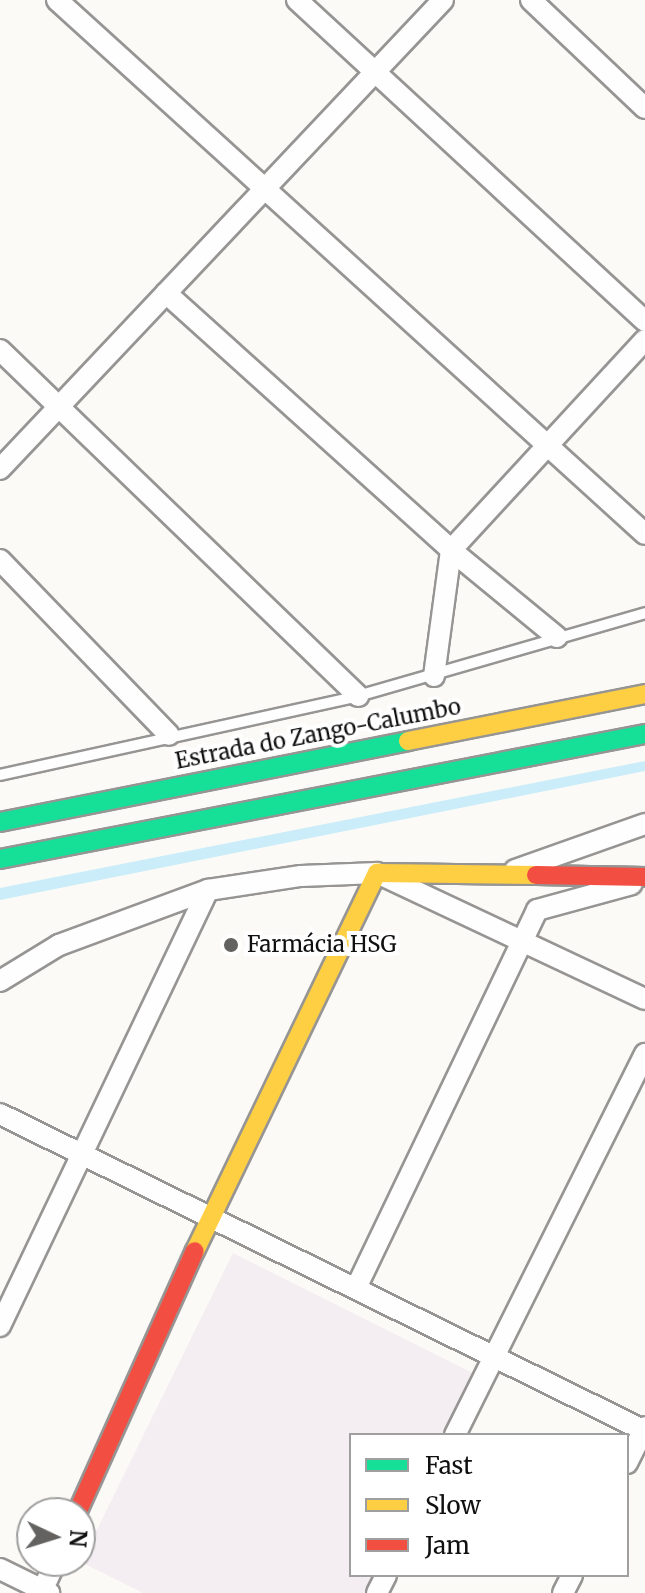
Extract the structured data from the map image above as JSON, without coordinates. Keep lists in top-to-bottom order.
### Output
{
  "streets": {
    "main road": ["Estrada do Zango-Calumbo"]
  },
  "places": ["Farmácia HSG"],
  "legend": ["Fast", "Slow", "Jam"],
  "north": "right"
}
